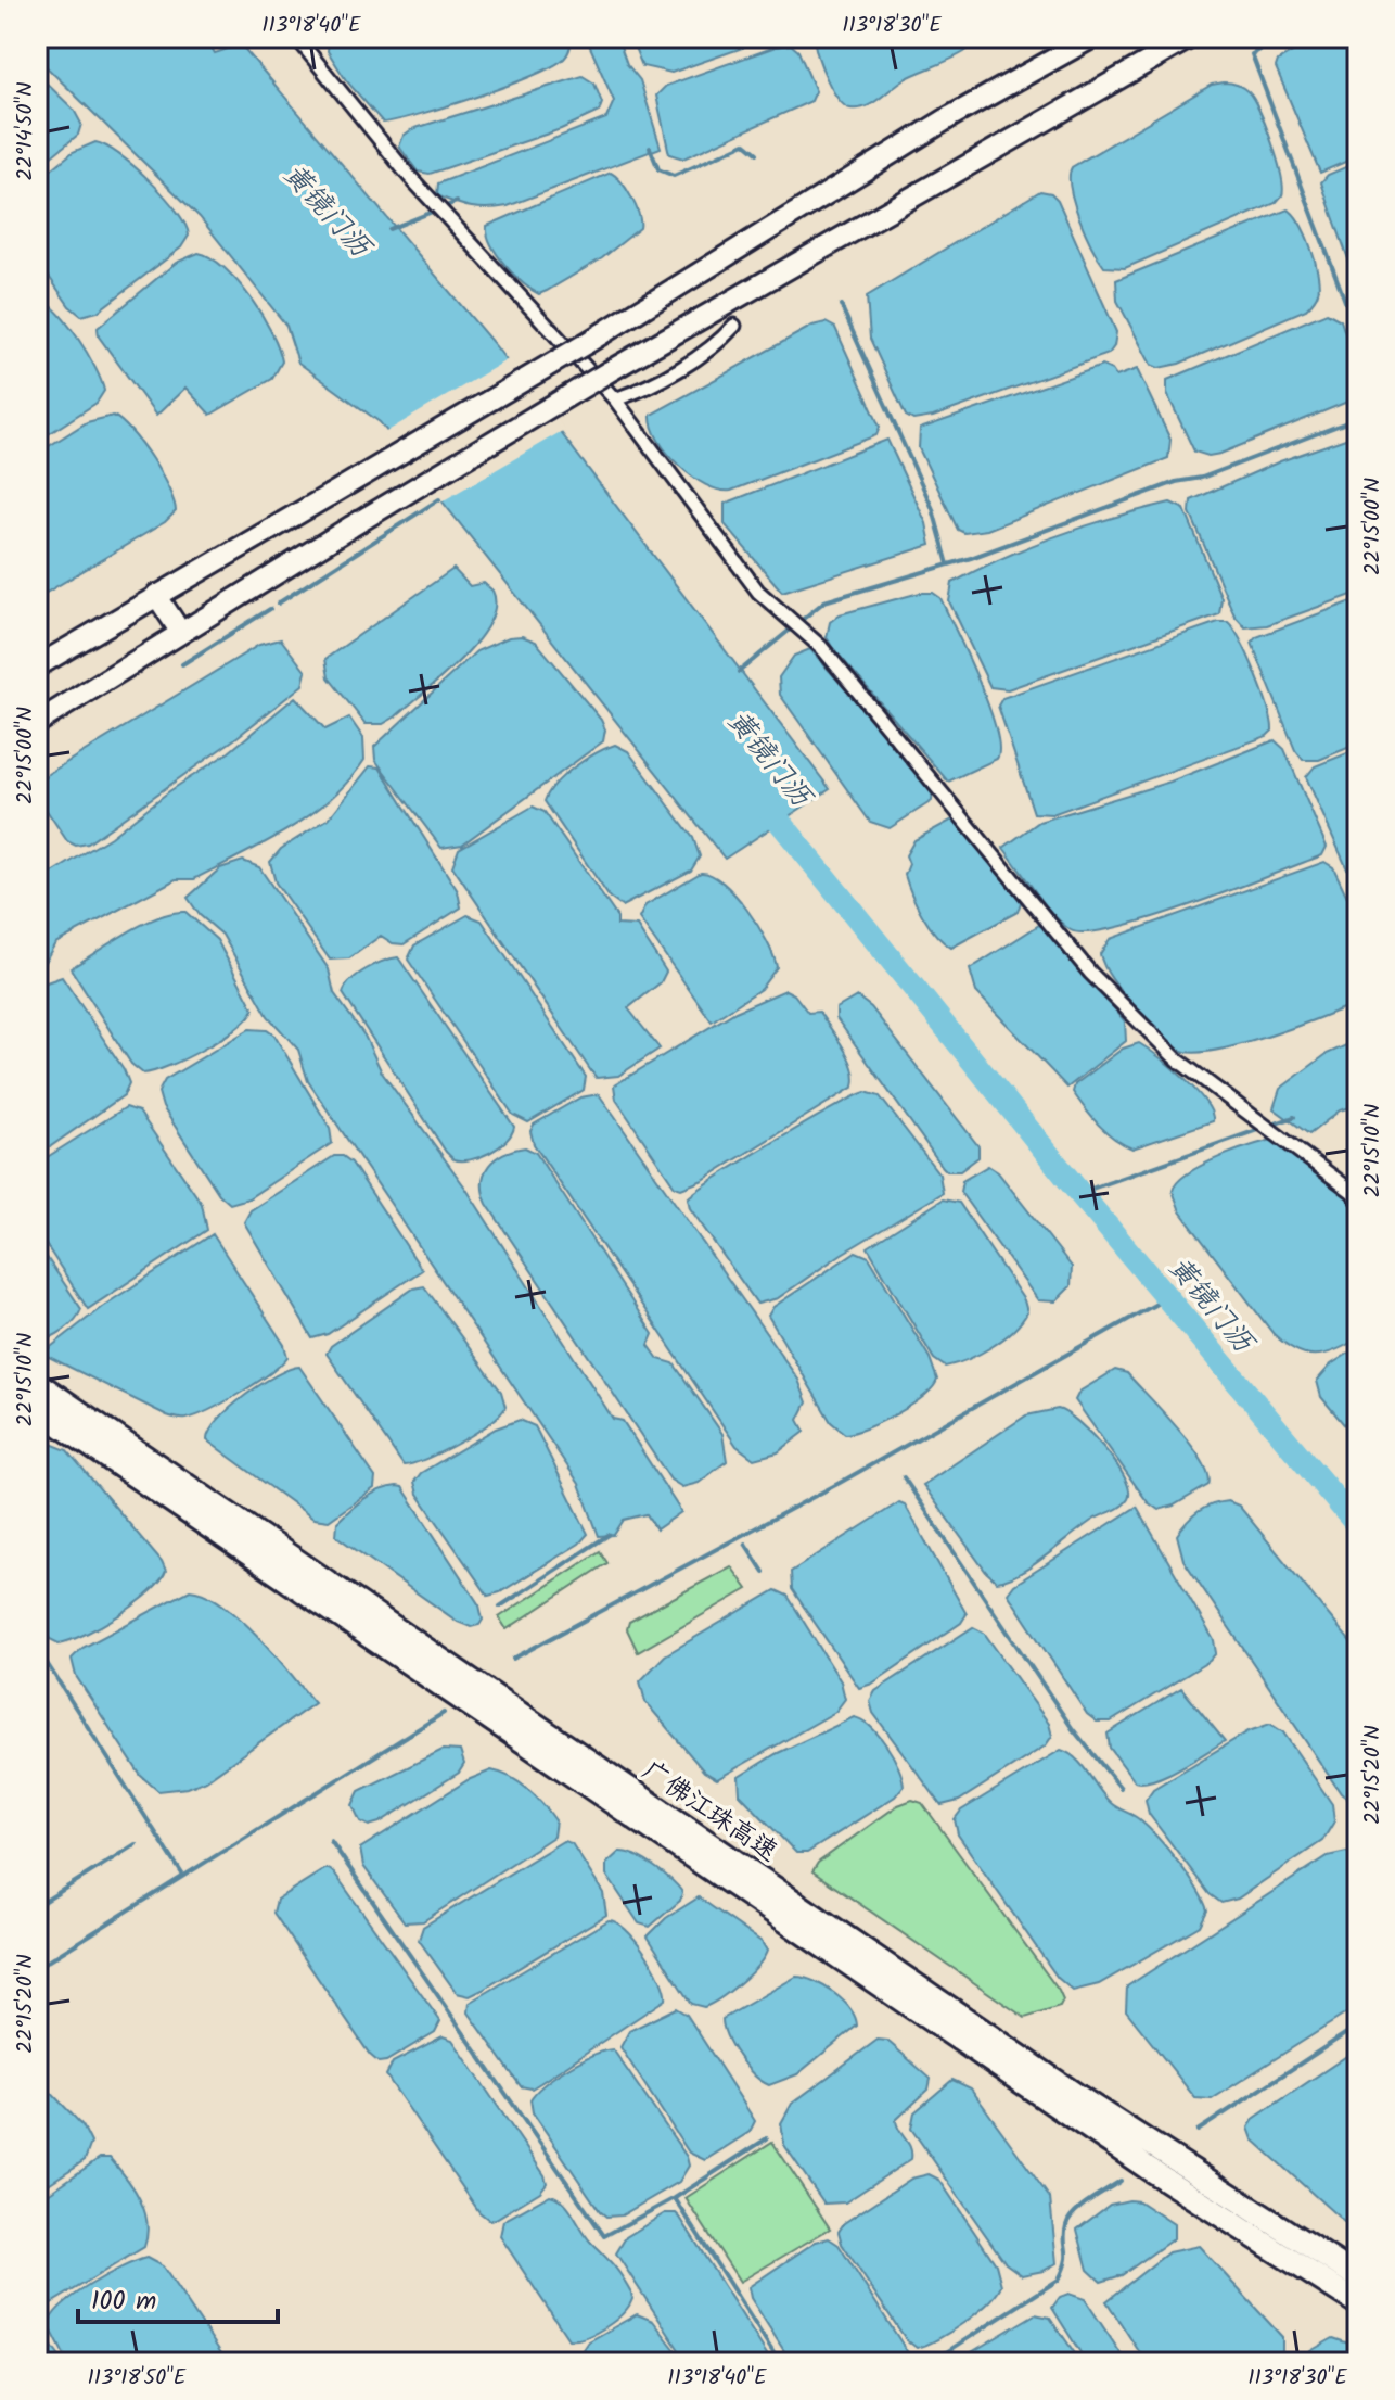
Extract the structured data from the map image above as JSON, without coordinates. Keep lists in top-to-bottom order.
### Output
{
  "streets": {
    "highway": ["广佛江珠高速"]
  },
  "water": ["黄镜门沥"],
  "scale_bar": "100 m",
  "coordinates": [
    "113°18'40\"E",
    "113°18'30\"E",
    "22°14'50\"N",
    "22°15'00\"N",
    "22°15'10\"N",
    "22°15'20\"N",
    "113°18'50\"E"
  ]
}
